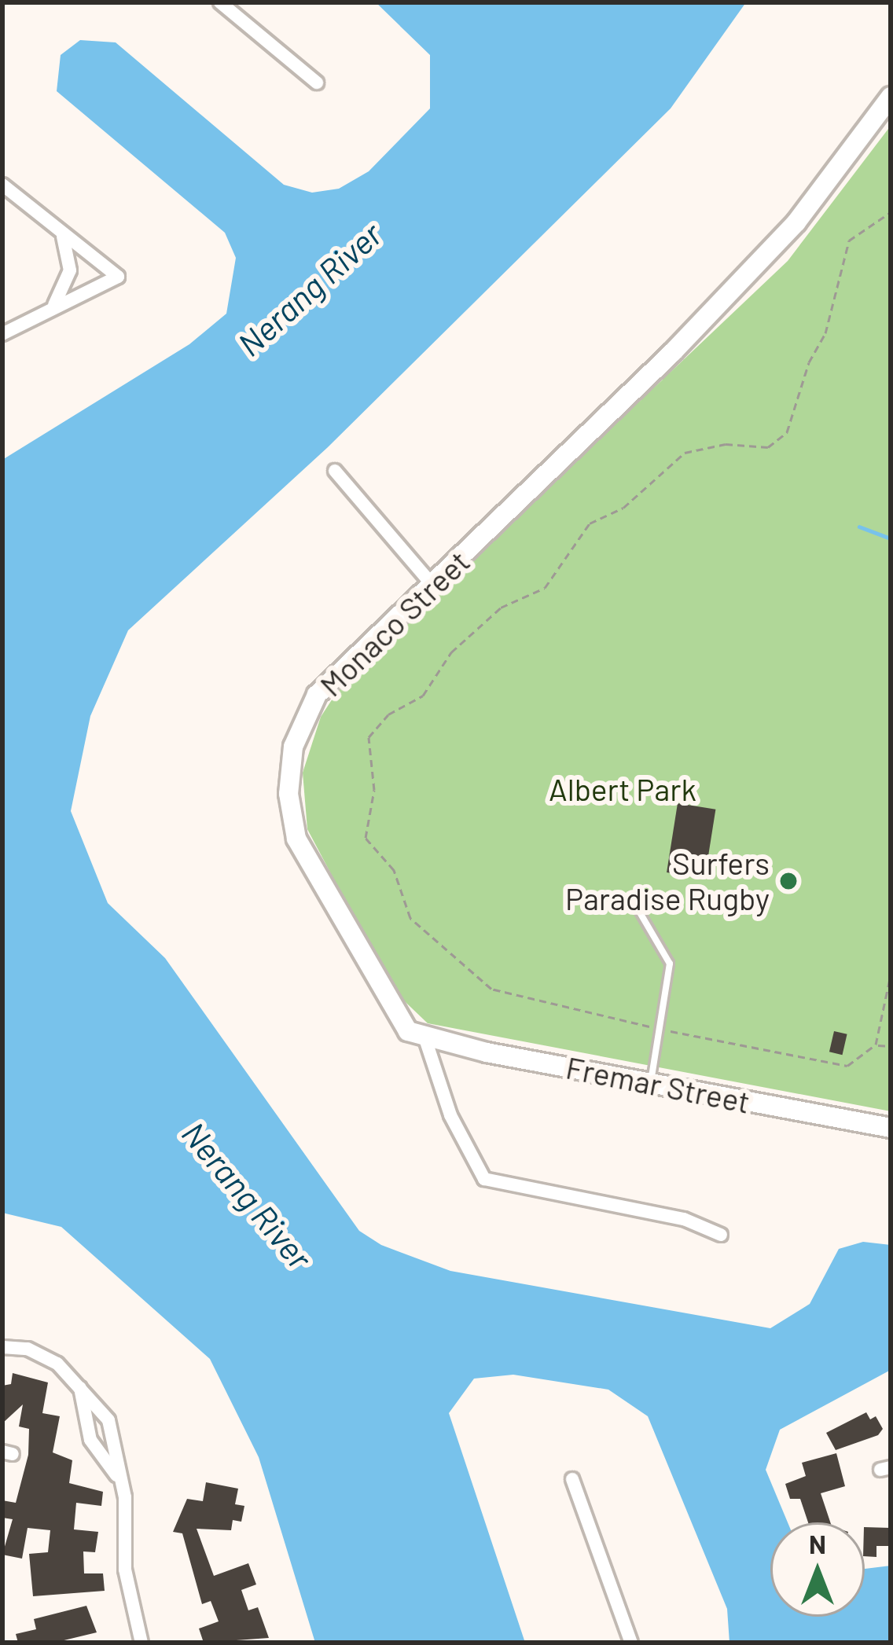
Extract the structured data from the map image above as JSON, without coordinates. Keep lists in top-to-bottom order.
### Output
{
  "streets": {
    "street": ["Monaco Street", "Fremar Street"]
  },
  "crossings": [
    ["Monaco Street", "Fremar Street"]
  ],
  "water": ["Nerang River"],
  "parks": ["Albert Park"],
  "places": ["Surfers Paradise Rugby"],
  "north": "top"
}
